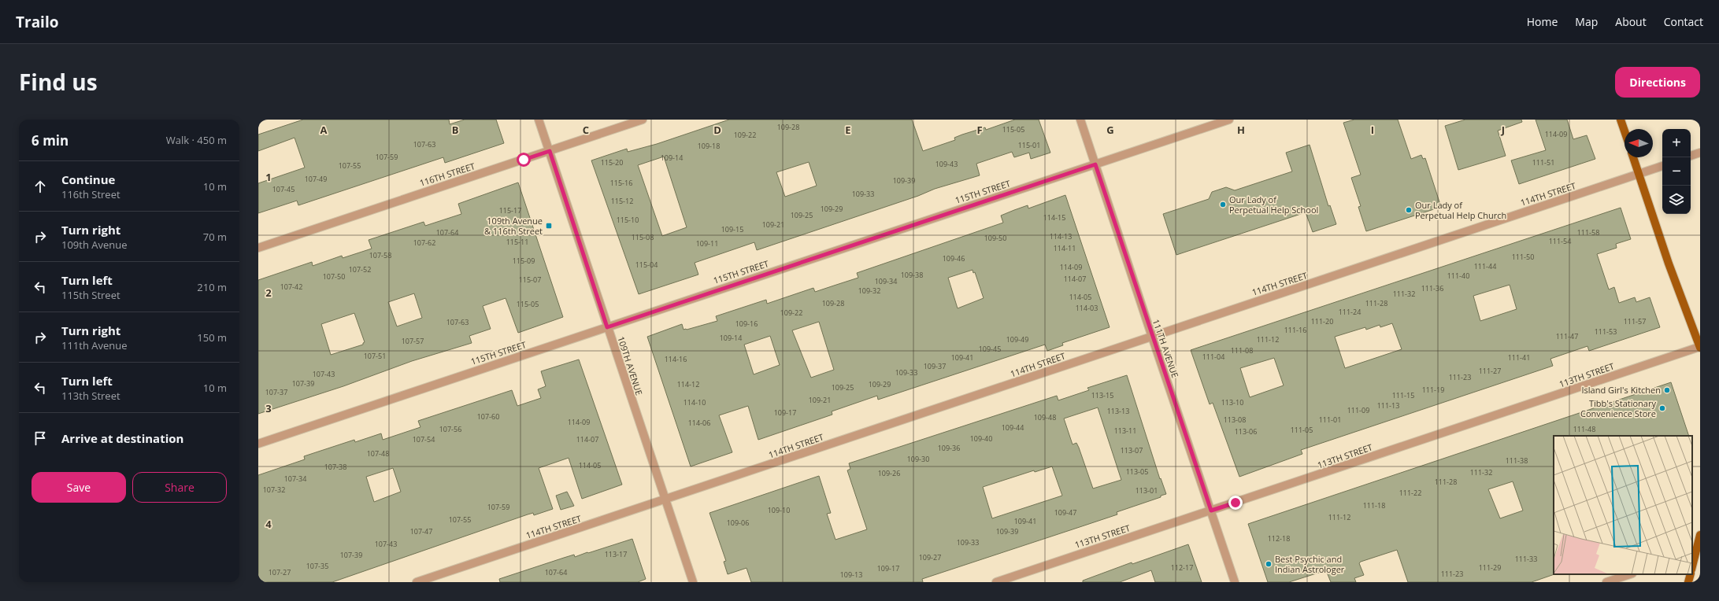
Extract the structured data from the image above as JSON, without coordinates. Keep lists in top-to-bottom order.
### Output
{
  "streets": {
    "street": [
      "116TH STREET",
      "115TH STREET",
      "114TH STREET",
      "111TH AVENUE",
      "109TH AVENUE",
      "113TH STREET"
    ]
  },
  "crossings": [
    ["116TH STREET", "109TH AVENUE"],
    ["115TH STREET", "111TH AVENUE"],
    ["115TH STREET", "109TH AVENUE"],
    ["114TH STREET", "111TH AVENUE"],
    ["114TH STREET", "109TH AVENUE"],
    ["111TH AVENUE", "113TH STREET"]
  ],
  "places": {
    "other": [
      "Our Lady of Perpetual Help School",
      "Our Lady of Perpetual Help Church",
      "Island Girl's Kitchen",
      "Tibb's Stationary Convenience Store",
      "Best Psychic and Indian Astrologer"
    ],
    "transit": ["109th Avenue & 116th Street"]
  },
  "house_numbers": [
    "109-28",
    "115-05",
    "114-09",
    "109-22",
    "107-63",
    "115-01",
    "109-18",
    "107-59",
    "109-14",
    "115-20",
    "111-51",
    "109-43",
    "107-55",
    "107-49",
    "109-39",
    "115-16",
    "107-45",
    "109-33",
    "115-12",
    "109-29",
    "115-17",
    "109-25",
    "114-15",
    "115-10",
    "109-21",
    "109-15",
    "107-64",
    "111-58",
    "114-13",
    "115-08",
    "109-50",
    "111-54",
    "115-11",
    "107-62",
    "109-11",
    "114-11",
    "107-58",
    "111-50",
    "109-46",
    "115-09",
    "115-04",
    "111-44",
    "114-09",
    "107-52",
    "109-38",
    "111-40",
    "107-50",
    "114-07",
    "115-07",
    "109-34",
    "107-42",
    "111-36",
    "109-32",
    "111-32",
    "114-05",
    "109-28",
    "111-28",
    "115-05",
    "114-03",
    "111-24",
    "109-22",
    "111-20",
    "111-57",
    "107-63",
    "109-16",
    "111-16",
    "111-53",
    "111-47",
    "109-14",
    "109-49",
    "111-12",
    "107-57",
    "109-45",
    "111-08",
    "107-51",
    "111-04",
    "109-41",
    "111-41",
    "114-16",
    "109-37",
    "111-27",
    "109-33",
    "107-43",
    "111-23",
    "107-39",
    "114-12",
    "109-29",
    "109-25",
    "111-19",
    "107-37",
    "113-15",
    "111-15",
    "109-21",
    "114-10",
    "113-10",
    "111-13",
    "111-09",
    "113-13",
    "109-17",
    "107-60",
    "109-48",
    "113-08",
    "111-01",
    "114-09",
    "114-06",
    "109-44",
    "107-56",
    "111-48",
    "111-05",
    "113-11",
    "113-06",
    "109-40",
    "107-54",
    "114-07",
    "109-36",
    "113-07",
    "107-48",
    "109-30",
    "111-38",
    "114-05",
    "107-38",
    "113-05",
    "111-32",
    "109-26",
    "107-34",
    "111-28",
    "107-32",
    "113-01",
    "111-22",
    "111-18",
    "107-59",
    "109-10",
    "109-47",
    "111-12",
    "107-55",
    "109-41",
    "109-06",
    "107-47",
    "109-39",
    "112-18",
    "109-33",
    "107-43",
    "113-17",
    "107-39",
    "109-27",
    "111-33",
    "107-35",
    "112-17",
    "111-29",
    "109-17",
    "107-27",
    "107-64",
    "111-23",
    "109-13"
  ],
  "north": "left",
  "page": {
    "header": "Trailo",
    "nav": [
      "Home",
      "Map",
      "About",
      "Contact"
    ],
    "title": "Find us",
    "buttons": [
      "Directions",
      ["Save", "Share"]
    ],
    "heading": ["6 min", "Walk · 450 m"],
    "map_buttons": ["+", "−"],
    "list": [
      ["Continue", "116th Street", "10 m"],
      ["Turn right", "109th Avenue", "70 m"],
      ["Turn left", "115th Street", "210 m"],
      ["Turn right", "111th Avenue", "150 m"],
      ["Turn left", "113th Street", "10 m"],
      "Arrive at destination"
    ]
  },
  "grid": {
    "columns": [
      "A",
      "B",
      "C",
      "D",
      "E",
      "F",
      "G",
      "H",
      "I",
      "J"
    ],
    "rows": [
      "1",
      "2",
      "3",
      "4"
    ]
  }
}
